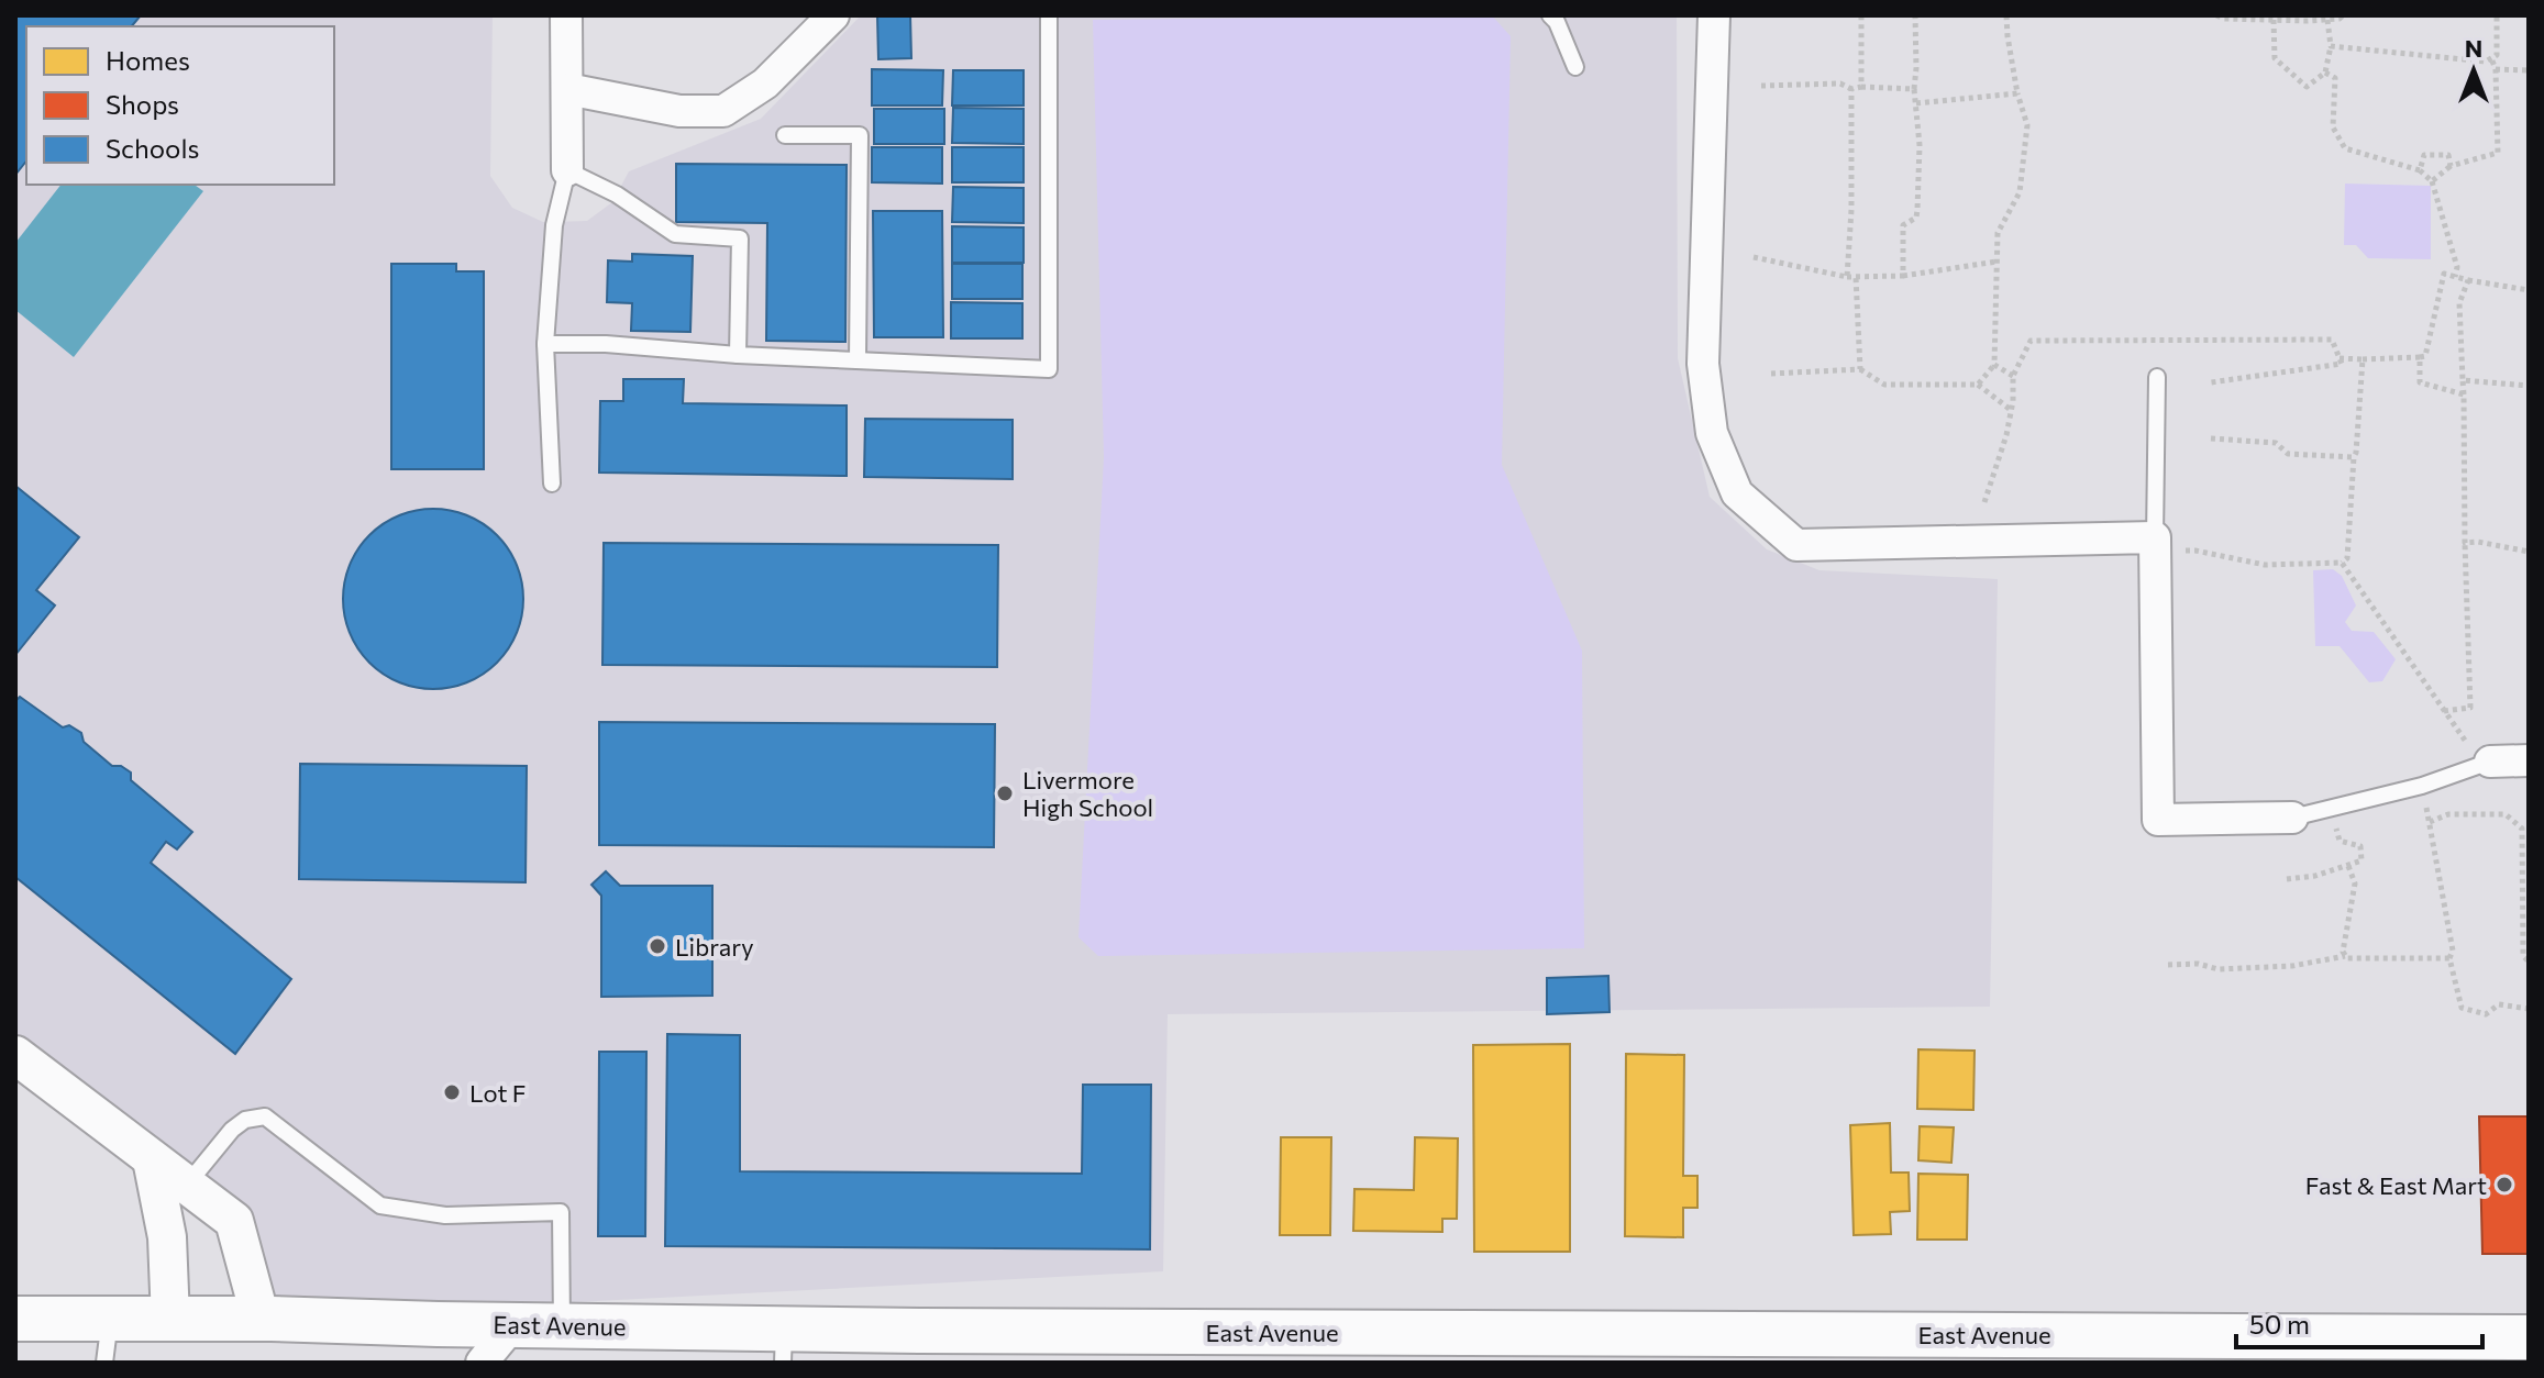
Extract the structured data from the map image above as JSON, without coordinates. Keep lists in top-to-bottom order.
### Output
{
  "streets": {
    "main road": ["East Avenue"]
  },
  "places": [
    "Livermore High School",
    "Library",
    "Lot F",
    "Fast & East Mart"
  ],
  "legend": ["Homes", "Shops", "Schools"],
  "scale_bar": "50 m",
  "north": "top"
}
